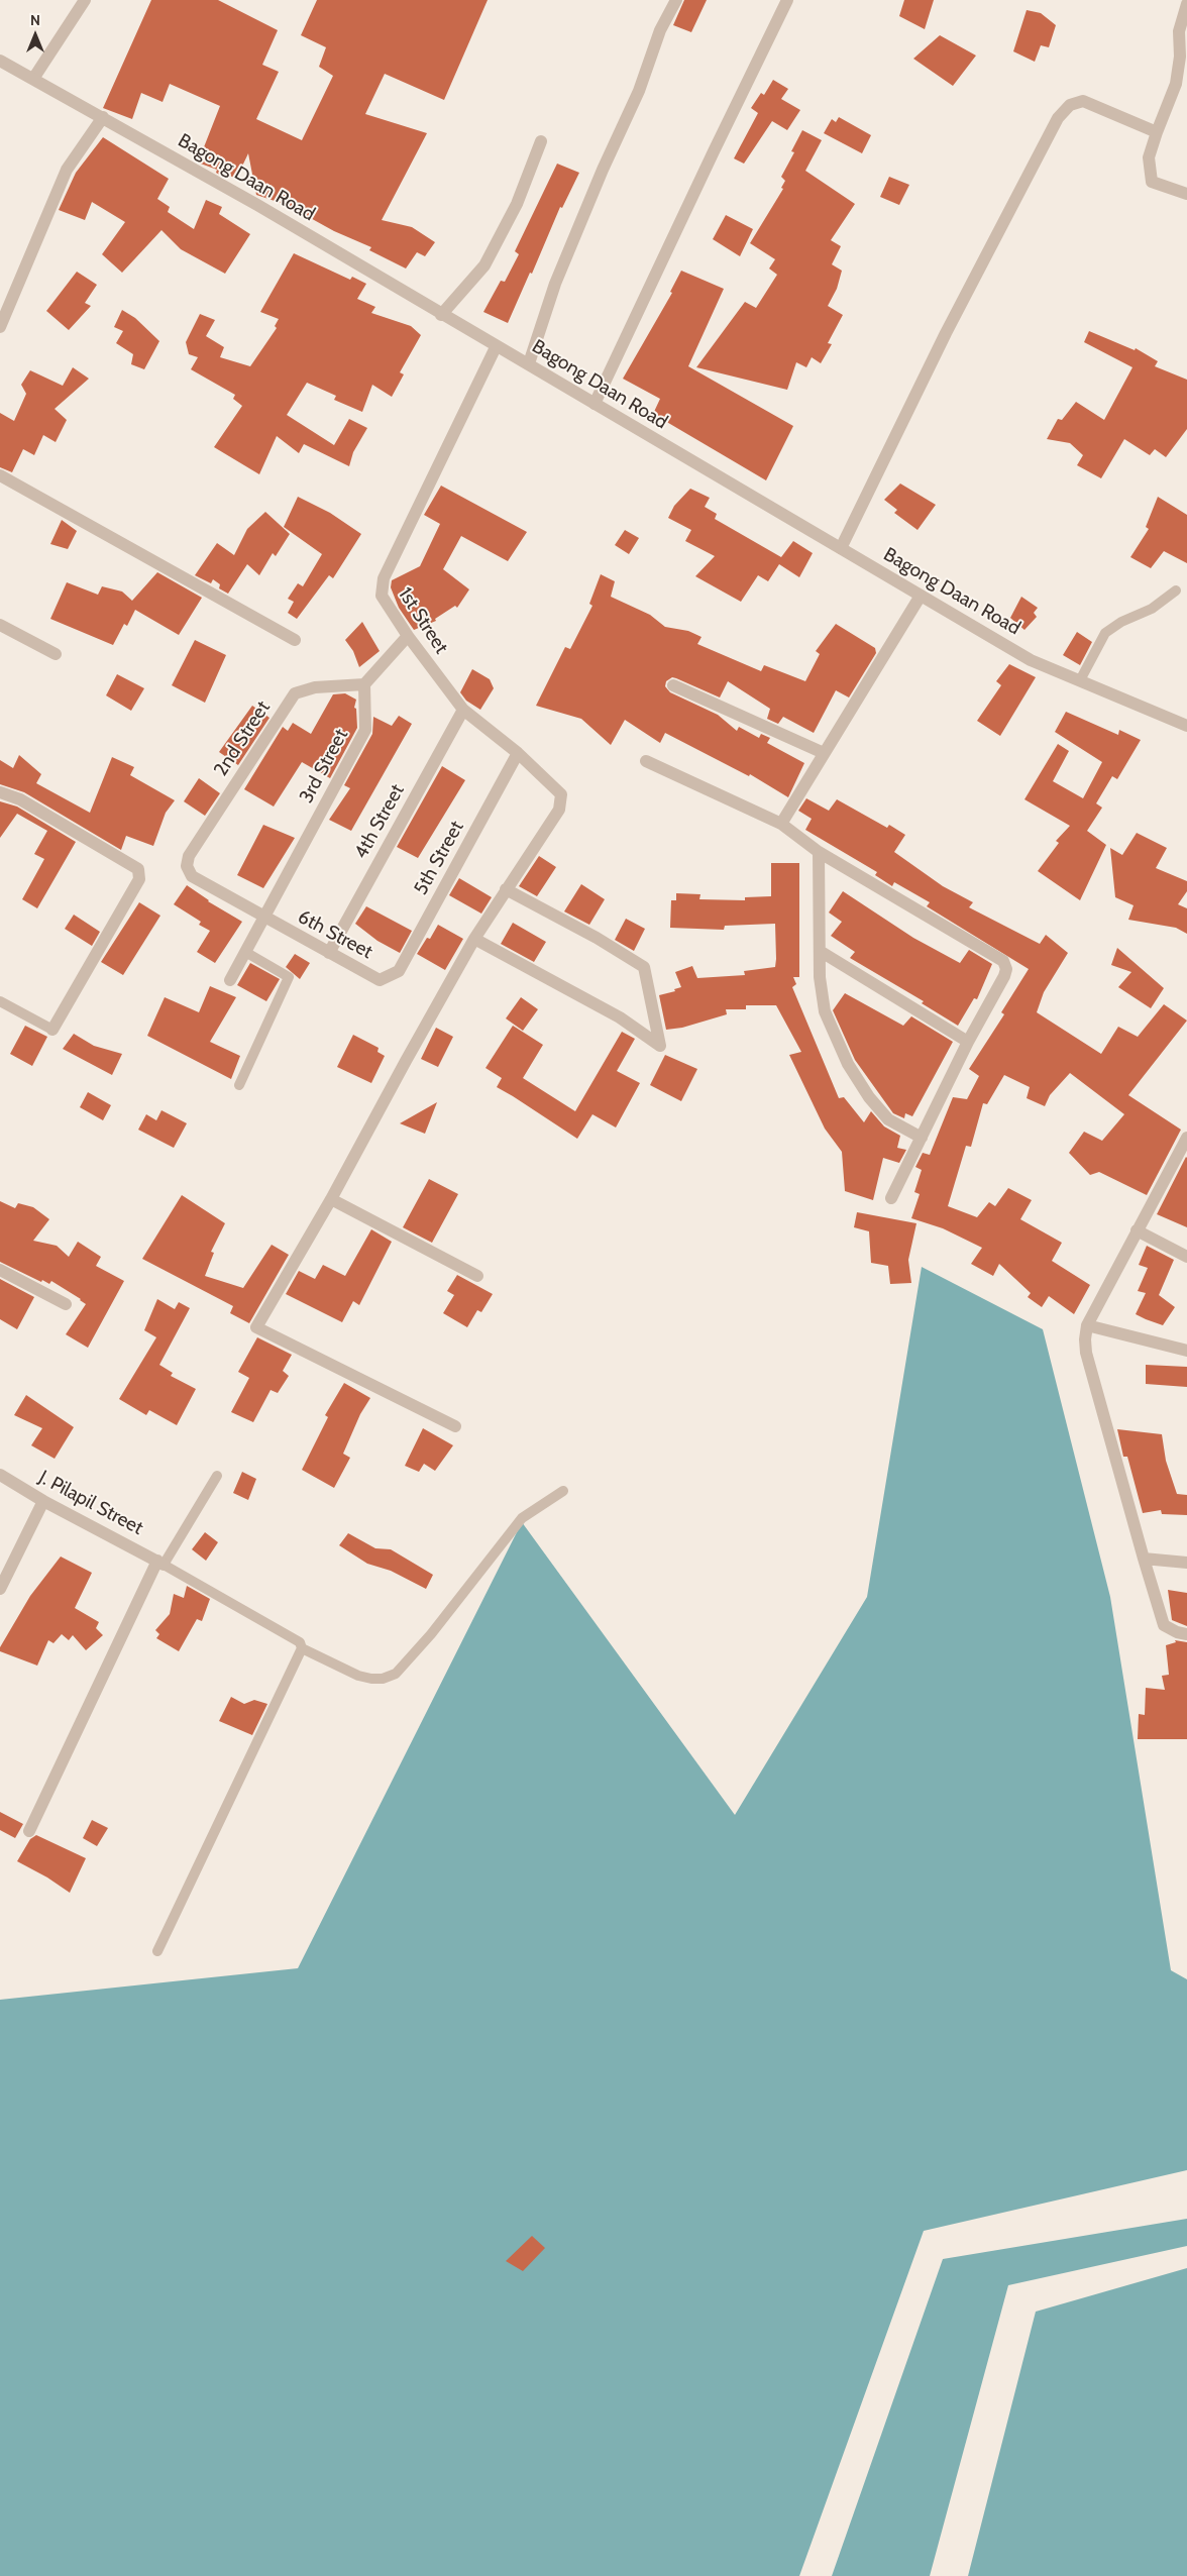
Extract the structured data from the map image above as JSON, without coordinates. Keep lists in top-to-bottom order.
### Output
{
  "streets": {
    "street": [
      "Bagong Daan Road",
      "1st Street",
      "2nd Street",
      "3rd Street",
      "4th Street",
      "5th Street",
      "6th Street",
      "J. Pilapil Street"
    ]
  },
  "crossings": [
    ["Bagong Daan Road", "1st Street"],
    ["1st Street", "4th Street"],
    ["1st Street", "5th Street"],
    ["2nd Street", "3rd Street"],
    ["2nd Street", "6th Street"],
    ["3rd Street", "6th Street"],
    ["4th Street", "6th Street"],
    ["5th Street", "6th Street"]
  ],
  "north": "top"
}
